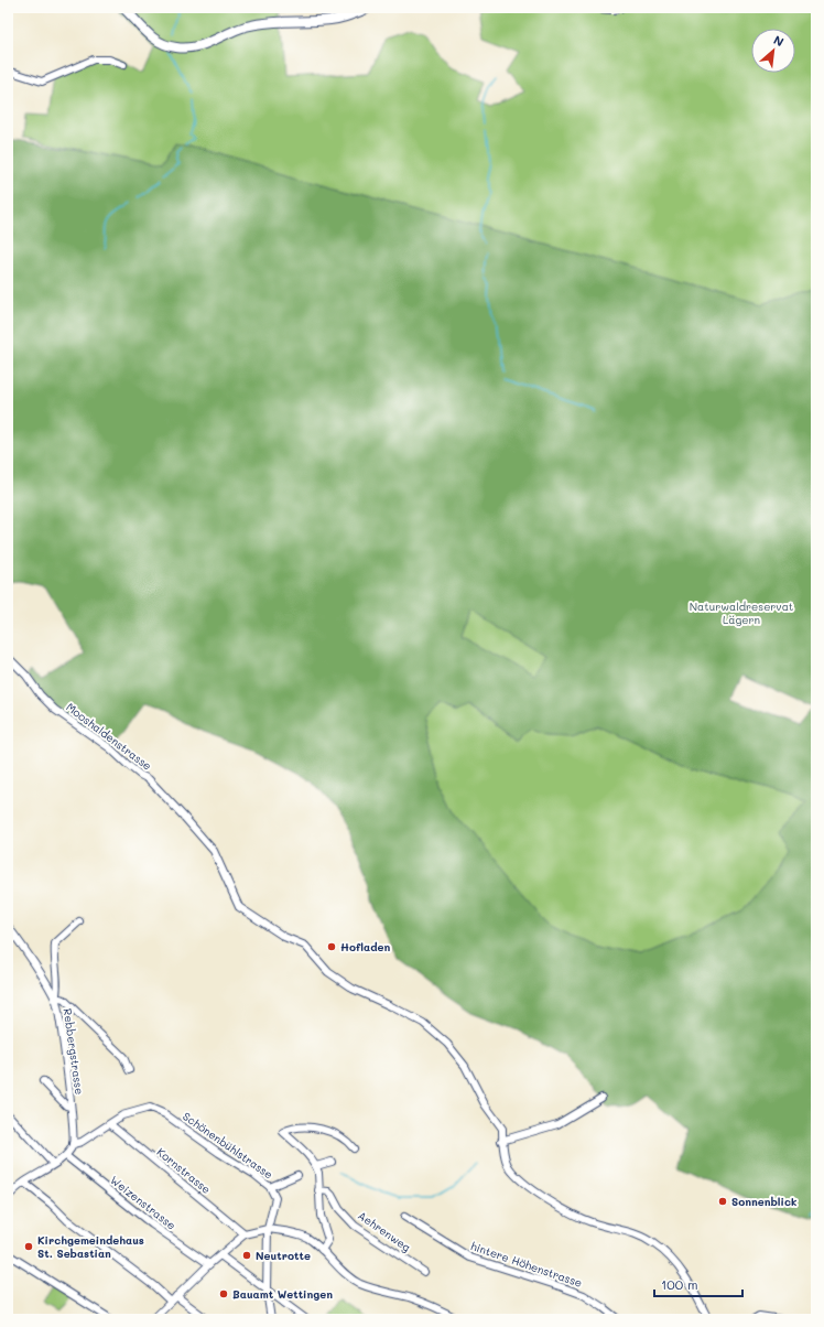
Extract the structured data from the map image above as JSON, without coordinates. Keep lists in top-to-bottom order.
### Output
{
  "streets": {
    "street": [
      "Mooshaldenstrasse",
      "Rebbergstrasse",
      "Schönenbühlstrasse",
      "Kornstrasse",
      "Weizenstrasse",
      "Aehrenweg",
      "hintere Höhenstrasse"
    ]
  },
  "crossings": [
    ["Rebbergstrasse", "Schönenbühlstrasse"],
    ["Schönenbühlstrasse", "Kornstrasse"]
  ],
  "parks": ["Naturwaldreservat Lägern"],
  "places": [
    "Hofladen",
    "Sonnenblick",
    "Kirchgemeindehaus St. Sebastian",
    "Neutrotte",
    "Bauamt Wettingen"
  ],
  "scale_bar": "100 m",
  "north": "top right"
}
